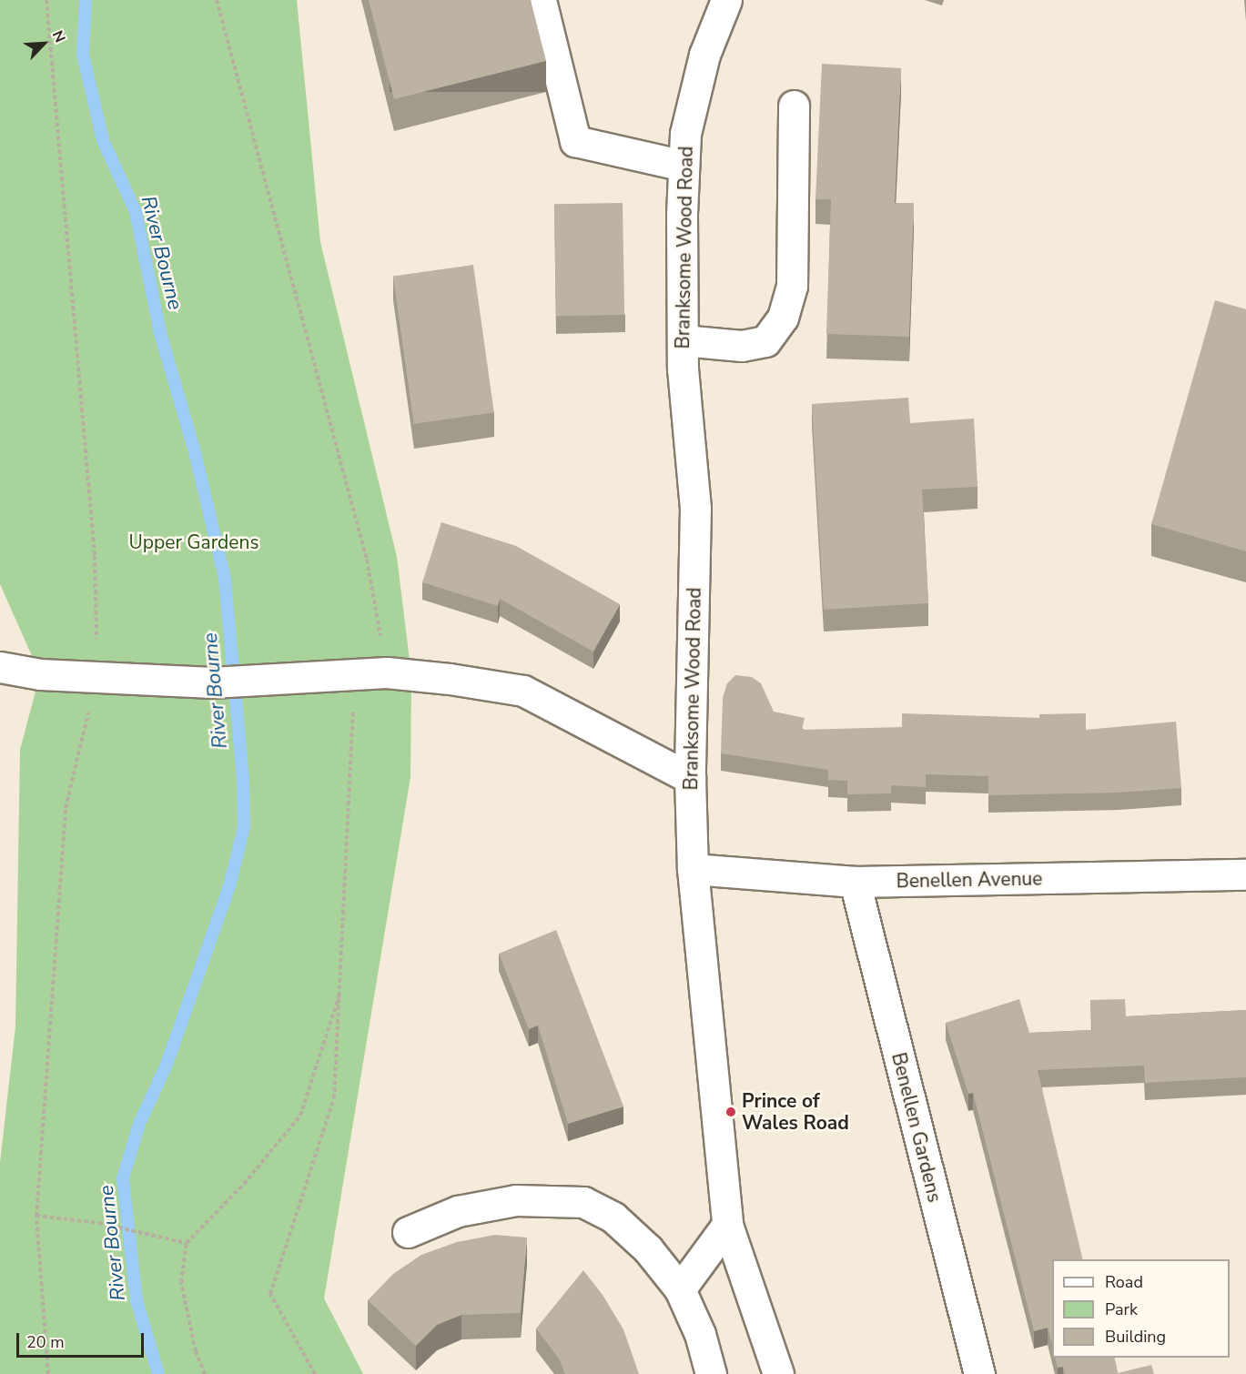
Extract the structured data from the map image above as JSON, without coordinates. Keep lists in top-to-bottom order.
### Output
{
  "streets": {
    "street": ["Branksome Wood Road", "Benellen Avenue", "Benellen Gardens"]
  },
  "crossings": [
    ["Branksome Wood Road", "Benellen Avenue"],
    ["Benellen Avenue", "Benellen Gardens"]
  ],
  "water": ["River Bourne"],
  "parks": ["Upper Gardens"],
  "places": ["Prince of Wales Road"],
  "legend": ["Road", "Park", "Building"],
  "scale_bar": "20 m",
  "north": "top right"
}
